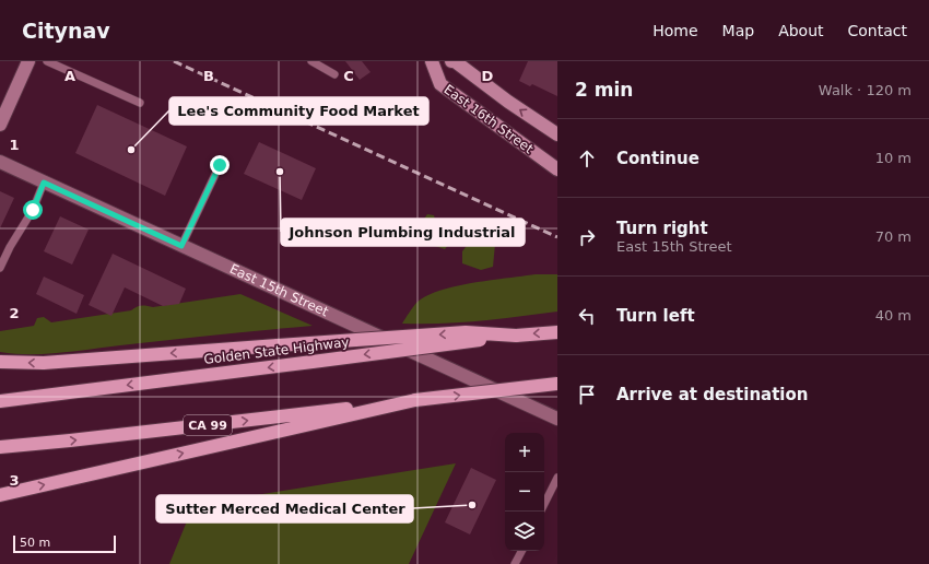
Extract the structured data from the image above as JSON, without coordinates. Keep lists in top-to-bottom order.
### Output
{
  "streets": {
    "highway": ["Golden State Highway", "CA 99"],
    "main road": ["East 16th Street"],
    "street": ["East 15th Street"]
  },
  "places": ["Lee's Community Food Market", "Johnson Plumbing Industrial", "Sutter Merced Medical Center"],
  "scale_bar": "50 m",
  "page": {
    "header": "Citynav",
    "nav": [
      "Home",
      "Map",
      "About",
      "Contact"
    ],
    "heading": ["2 min", "Walk · 120 m"],
    "list": [
      ["Continue", "10 m"],
      ["Turn right", "East 15th Street", "70 m"],
      ["Turn left", "40 m"],
      "Arrive at destination"
    ],
    "map_buttons": ["+", "−"],
    "scale": "50 m"
  },
  "grid": {
    "columns": [
      "A",
      "B",
      "C",
      "D"
    ],
    "rows": ["1", "2", "3"]
  }
}
